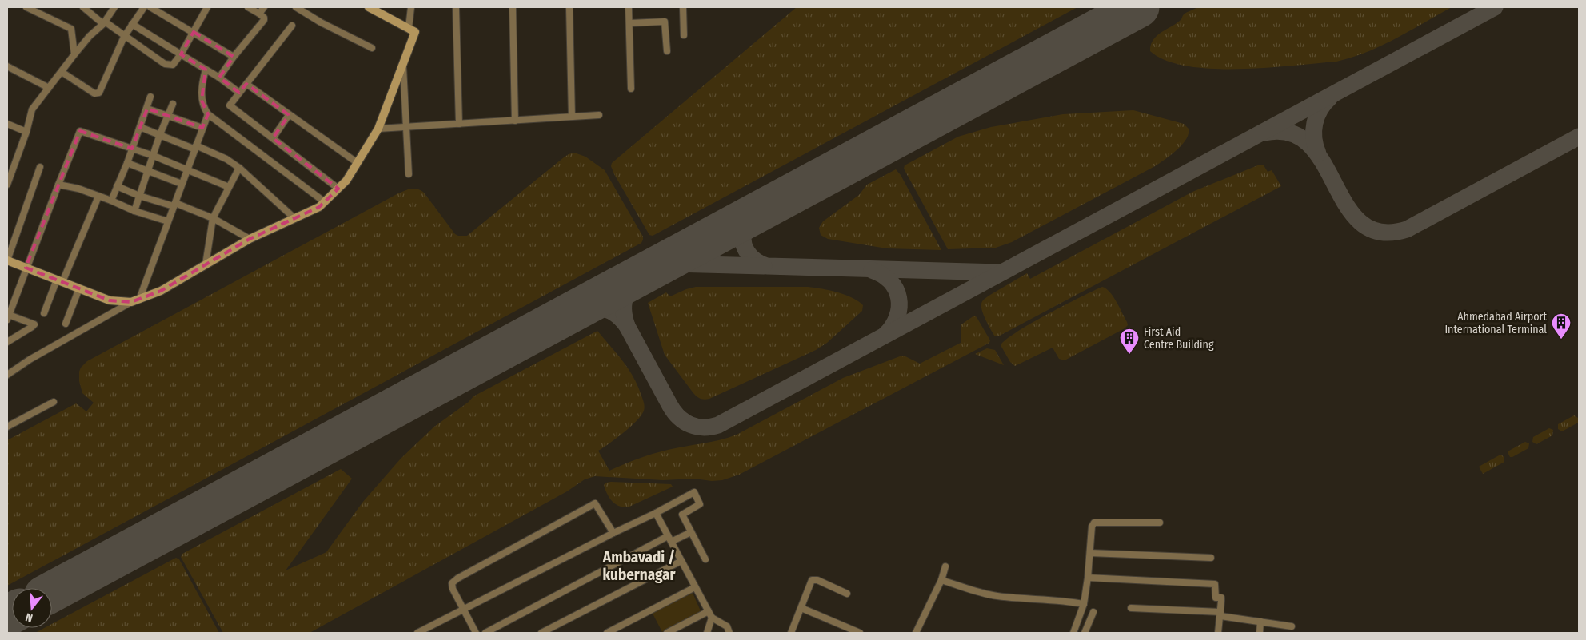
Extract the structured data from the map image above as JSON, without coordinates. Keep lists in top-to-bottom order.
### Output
{
  "districts": ["Ambavadi / kubernagar"],
  "places": {
    "building": ["Ahmedabad Airport International Terminal", "First Aid Centre Building"]
  },
  "north": "bottom"
}
